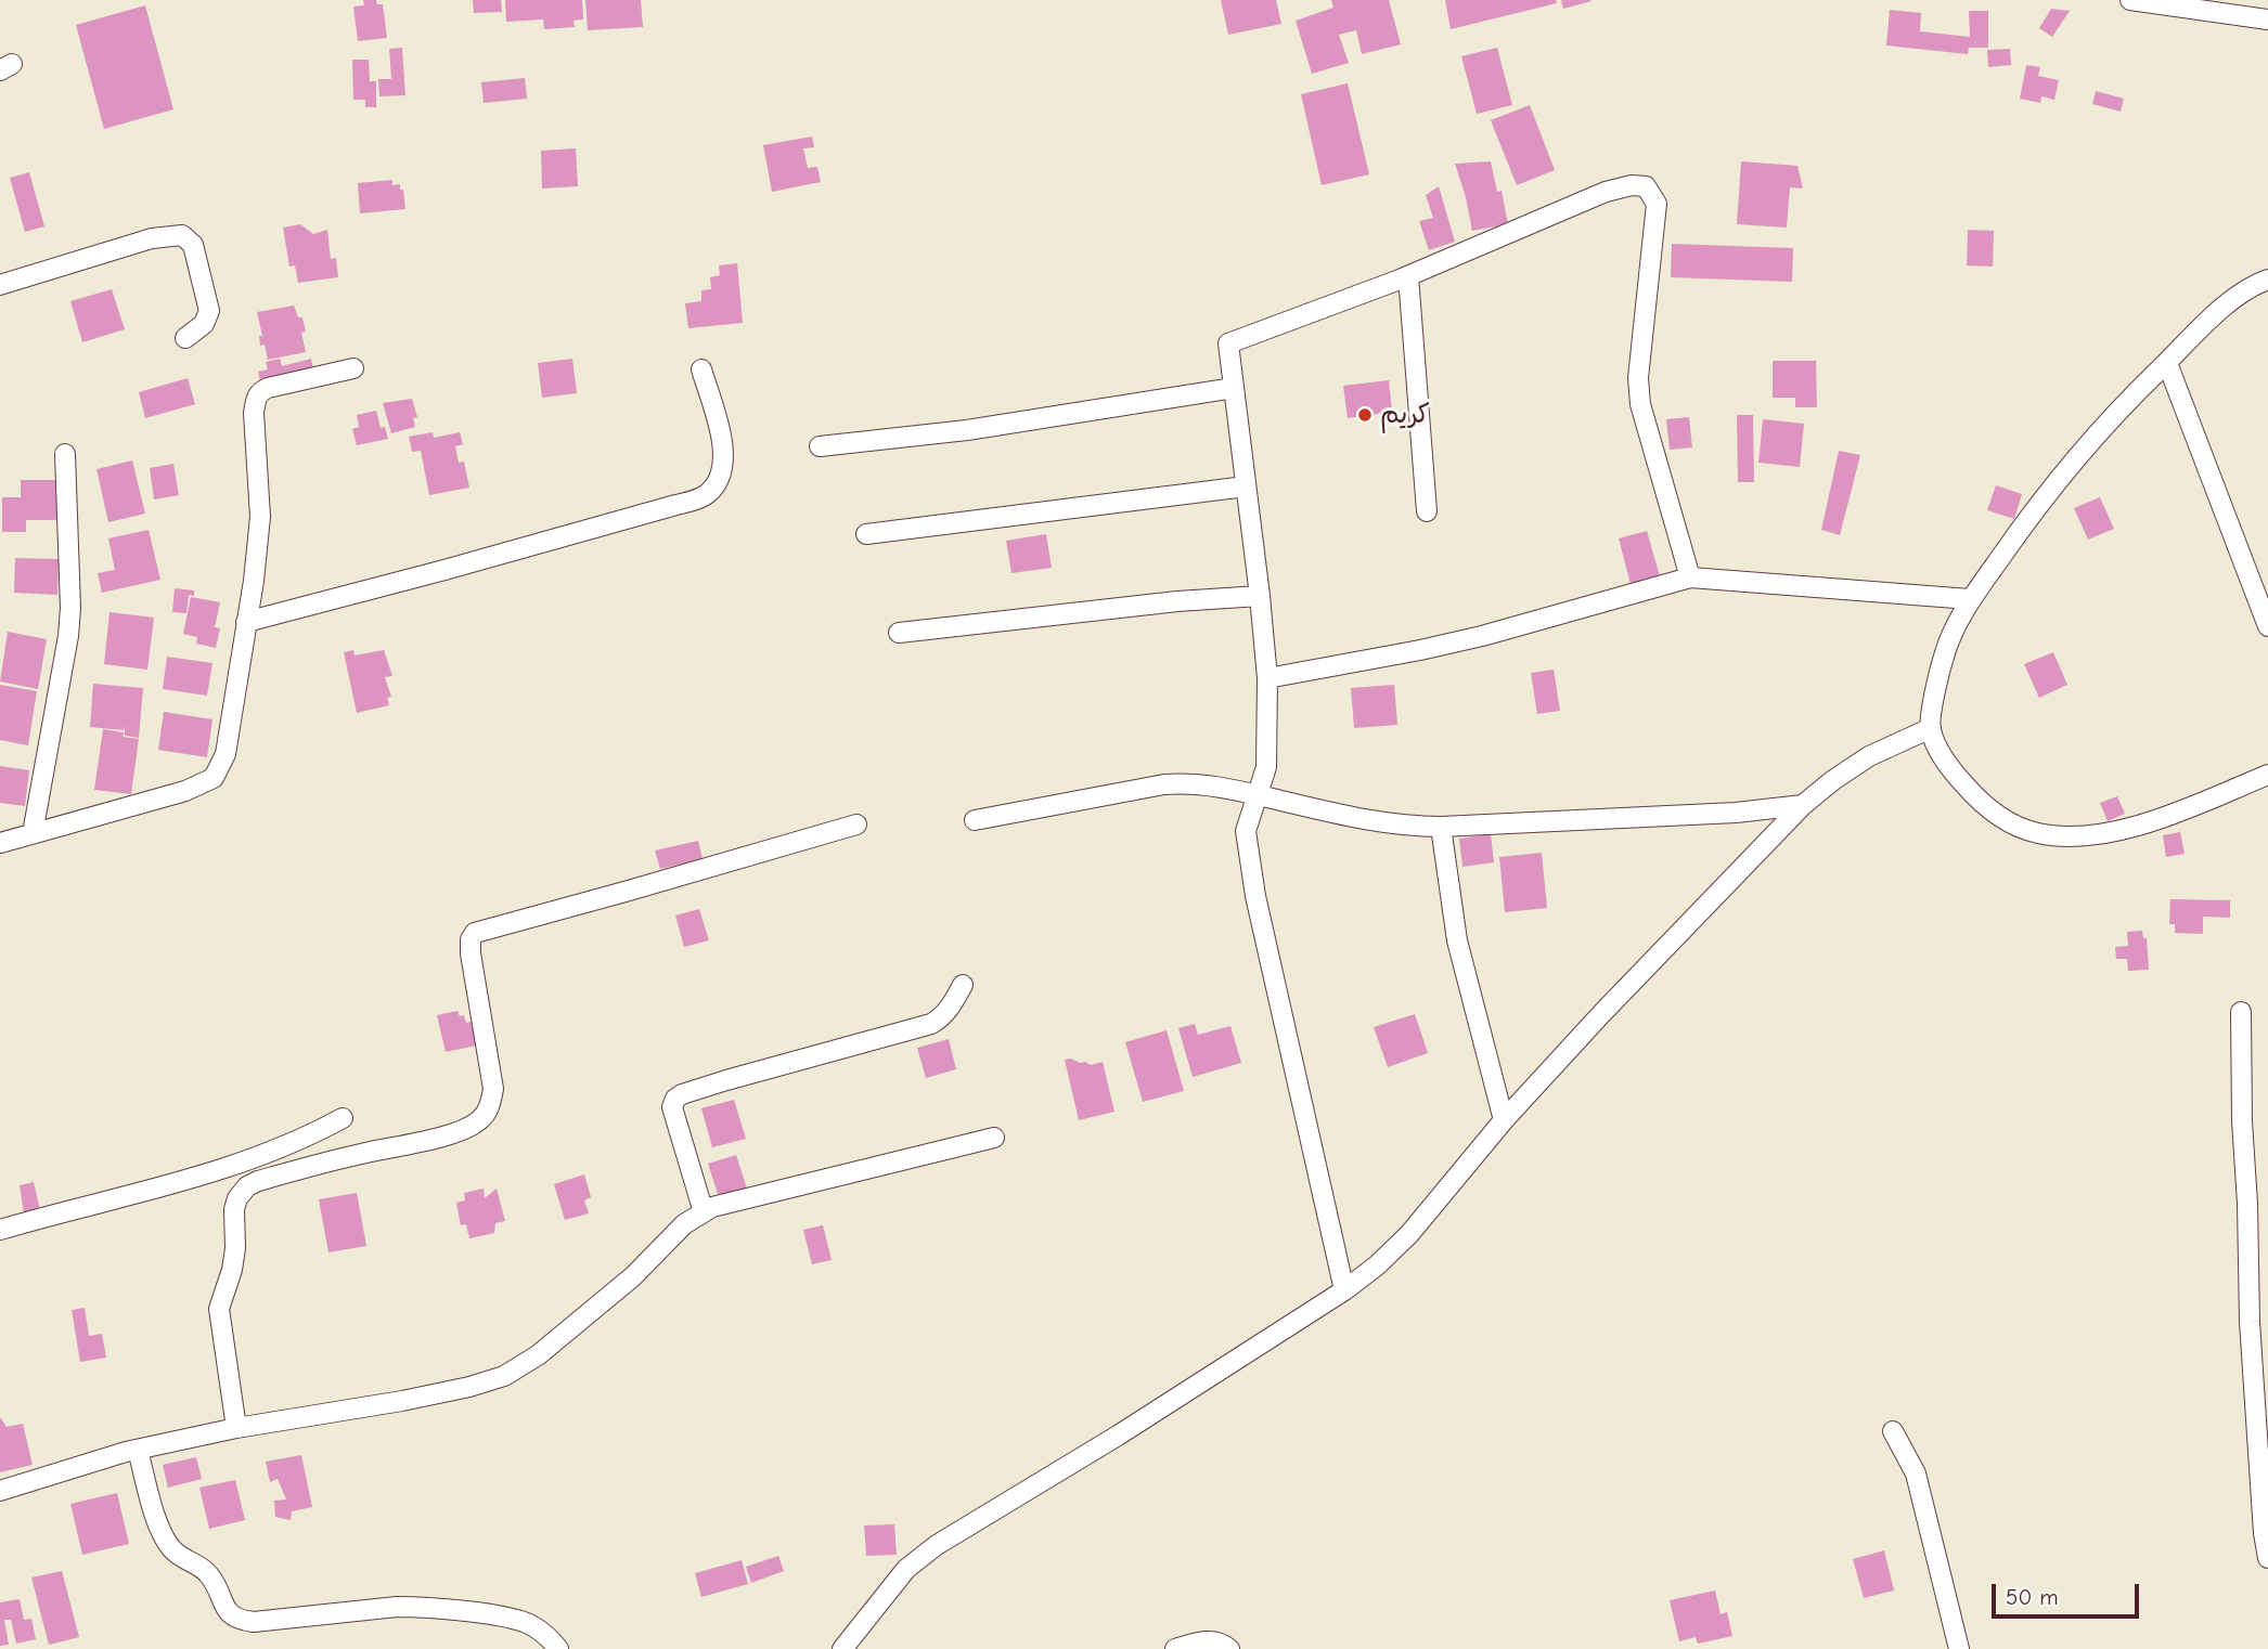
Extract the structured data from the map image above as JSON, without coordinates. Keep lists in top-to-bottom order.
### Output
{
  "places": ["كريم"],
  "scale_bar": "50 m"
}
